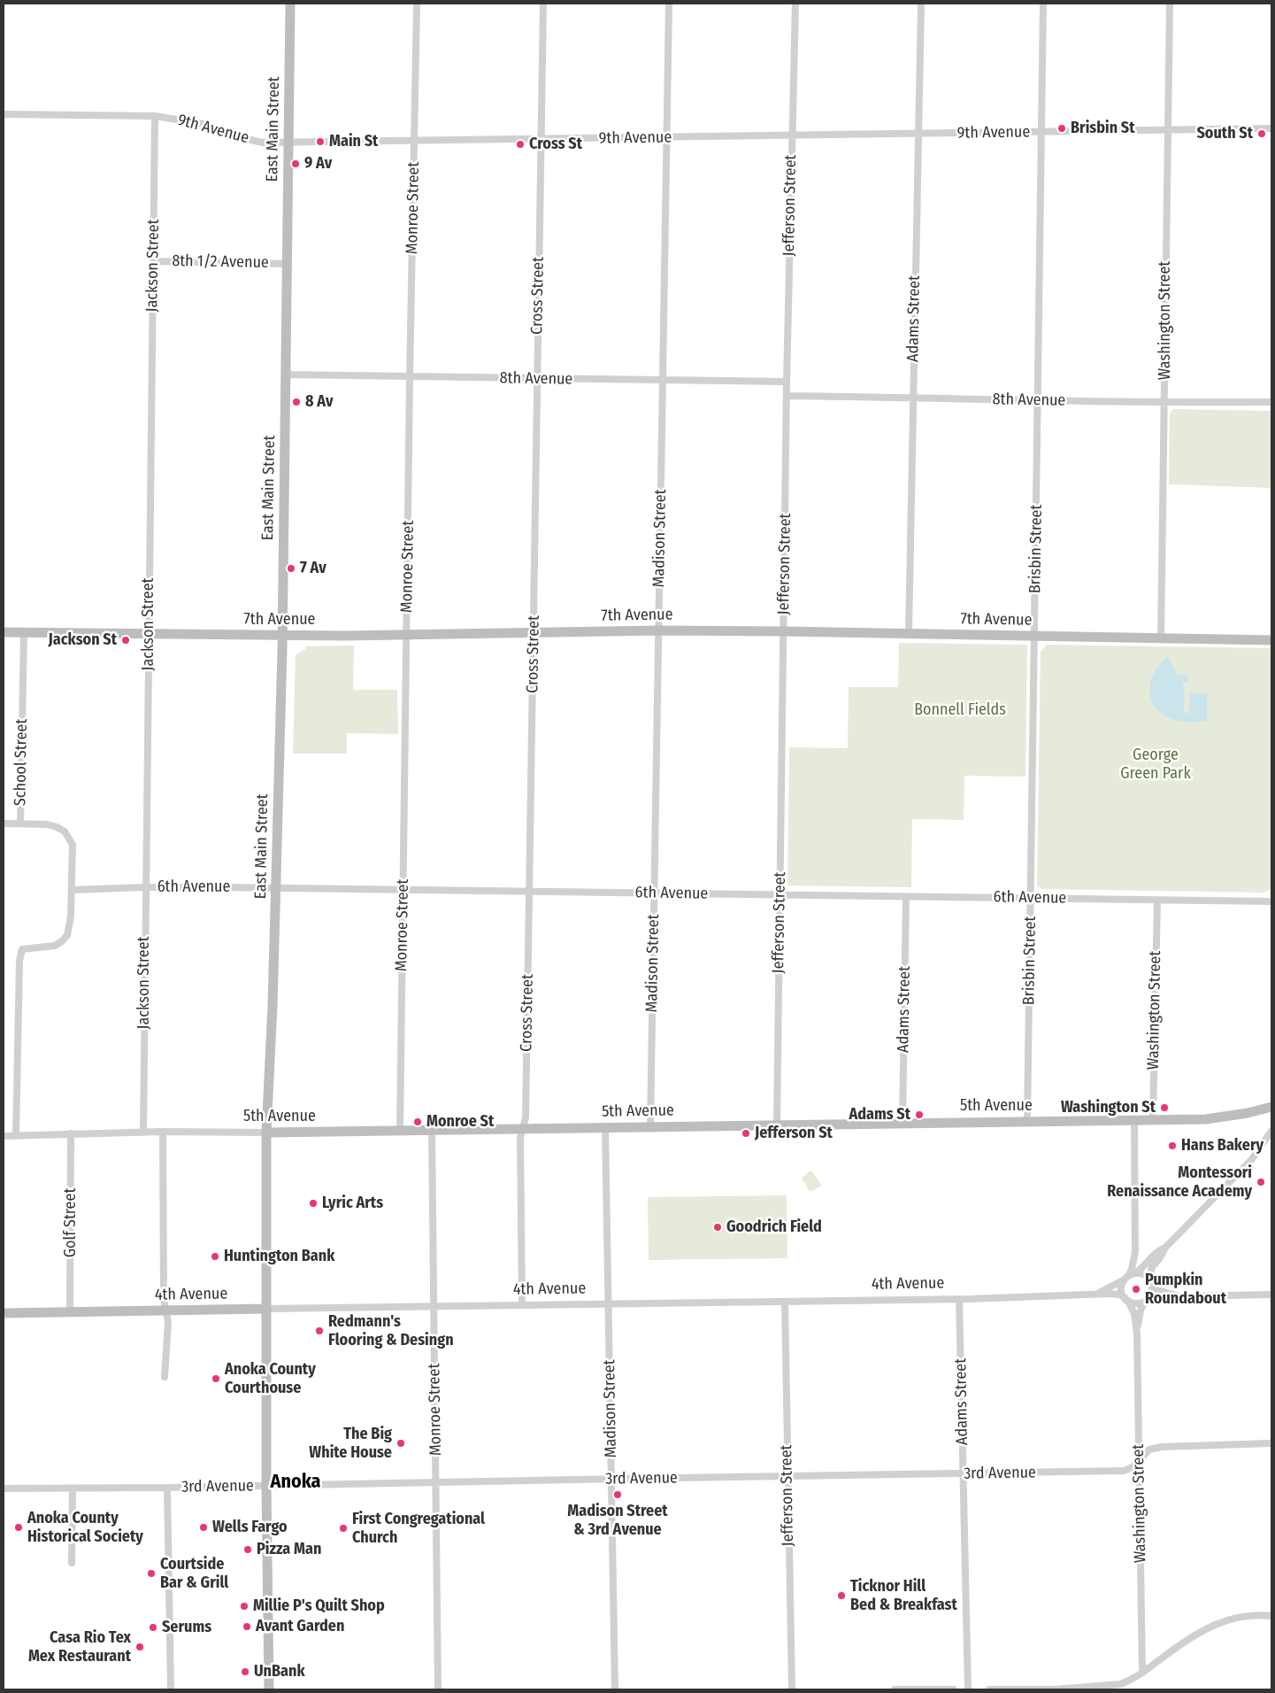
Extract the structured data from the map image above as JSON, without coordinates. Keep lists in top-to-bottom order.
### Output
{
  "streets": {
    "main road": [
      "East Main Street",
      "7th Avenue",
      "5th Avenue",
      "4th Avenue"
    ],
    "street": [
      "9th Avenue",
      "Jefferson Street",
      "Monroe Street",
      "8th 1/2 Avenue",
      "Jackson Street",
      "Cross Street",
      "Adams Street",
      "Washington Street",
      "8th Avenue",
      "Madison Street",
      "Brisbin Street",
      "School Street",
      "6th Avenue",
      "Golf Street",
      "3rd Avenue"
    ]
  },
  "crossings": [
    ["9th Avenue", "East Main Street"],
    ["9th Avenue", "Jefferson Street"],
    ["9th Avenue", "Monroe Street"],
    ["9th Avenue", "Jackson Street"],
    ["9th Avenue", "Cross Street"],
    ["9th Avenue", "Adams Street"],
    ["9th Avenue", "Washington Street"],
    ["9th Avenue", "Madison Street"],
    ["9th Avenue", "Brisbin Street"],
    ["East Main Street", "8th 1/2 Avenue"],
    ["East Main Street", "8th Avenue"],
    ["East Main Street", "7th Avenue"],
    ["East Main Street", "6th Avenue"],
    ["East Main Street", "5th Avenue"],
    ["East Main Street", "4th Avenue"],
    ["East Main Street", "3rd Avenue"],
    ["Jefferson Street", "8th Avenue"],
    ["Jefferson Street", "7th Avenue"],
    ["Jefferson Street", "6th Avenue"],
    ["Jefferson Street", "5th Avenue"],
    ["Jefferson Street", "4th Avenue"],
    ["Jefferson Street", "3rd Avenue"],
    ["Monroe Street", "8th Avenue"],
    ["Monroe Street", "7th Avenue"],
    ["Monroe Street", "6th Avenue"],
    ["Monroe Street", "5th Avenue"],
    ["Monroe Street", "4th Avenue"],
    ["Monroe Street", "3rd Avenue"],
    ["8th 1/2 Avenue", "Jackson Street"],
    ["Jackson Street", "7th Avenue"],
    ["Jackson Street", "6th Avenue"],
    ["Jackson Street", "5th Avenue"],
    ["Cross Street", "8th Avenue"],
    ["Cross Street", "7th Avenue"],
    ["Cross Street", "6th Avenue"],
    ["Cross Street", "5th Avenue"],
    ["Cross Street", "4th Avenue"],
    ["Adams Street", "8th Avenue"],
    ["Adams Street", "7th Avenue"],
    ["Adams Street", "6th Avenue"],
    ["Adams Street", "5th Avenue"],
    ["Adams Street", "4th Avenue"],
    ["Adams Street", "3rd Avenue"],
    ["Washington Street", "8th Avenue"],
    ["Washington Street", "7th Avenue"],
    ["Washington Street", "6th Avenue"],
    ["Washington Street", "5th Avenue"],
    ["Washington Street", "4th Avenue"],
    ["Washington Street", "3rd Avenue"],
    ["8th Avenue", "Madison Street"],
    ["8th Avenue", "Brisbin Street"],
    ["Madison Street", "7th Avenue"],
    ["Madison Street", "6th Avenue"],
    ["Madison Street", "5th Avenue"],
    ["Madison Street", "4th Avenue"],
    ["Madison Street", "3rd Avenue"],
    ["Brisbin Street", "7th Avenue"],
    ["Brisbin Street", "6th Avenue"],
    ["Brisbin Street", "5th Avenue"],
    ["7th Avenue", "School Street"],
    ["School Street", "6th Avenue"],
    ["School Street", "5th Avenue"],
    ["5th Avenue", "Golf Street"],
    ["Golf Street", "4th Avenue"]
  ],
  "districts": ["Anoka"],
  "parks": ["Bonnell Fields", "George Green Park"],
  "places": [
    "Brisbin St",
    "South St",
    "Main St",
    "Cross St",
    "9 Av",
    "8 Av",
    "7 Av",
    "Jackson St",
    "Washington St",
    "Adams St",
    "Monroe St",
    "Jefferson St",
    "Hans Bakery",
    "Montessori Renaissance Academy",
    "Lyric Arts",
    "Goodrich Field",
    "Huntington Bank",
    "Pumpkin Roundabout",
    "Redmann's Flooring & Desingn",
    "Anoka County Courthouse",
    "The Big White House",
    "Madison Street & 3rd Avenue",
    "Anoka County Historical Society",
    "Wells Fargo",
    "First Congregational Church",
    "Pizza Man",
    "Courtside Bar & Grill",
    "Ticknor Hill Bed & Breakfast",
    "Millie P's Quilt Shop",
    "Avant Garden",
    "Serums",
    "Casa Rio Tex Mex Restaurant",
    "UnBank"
  ]
}
